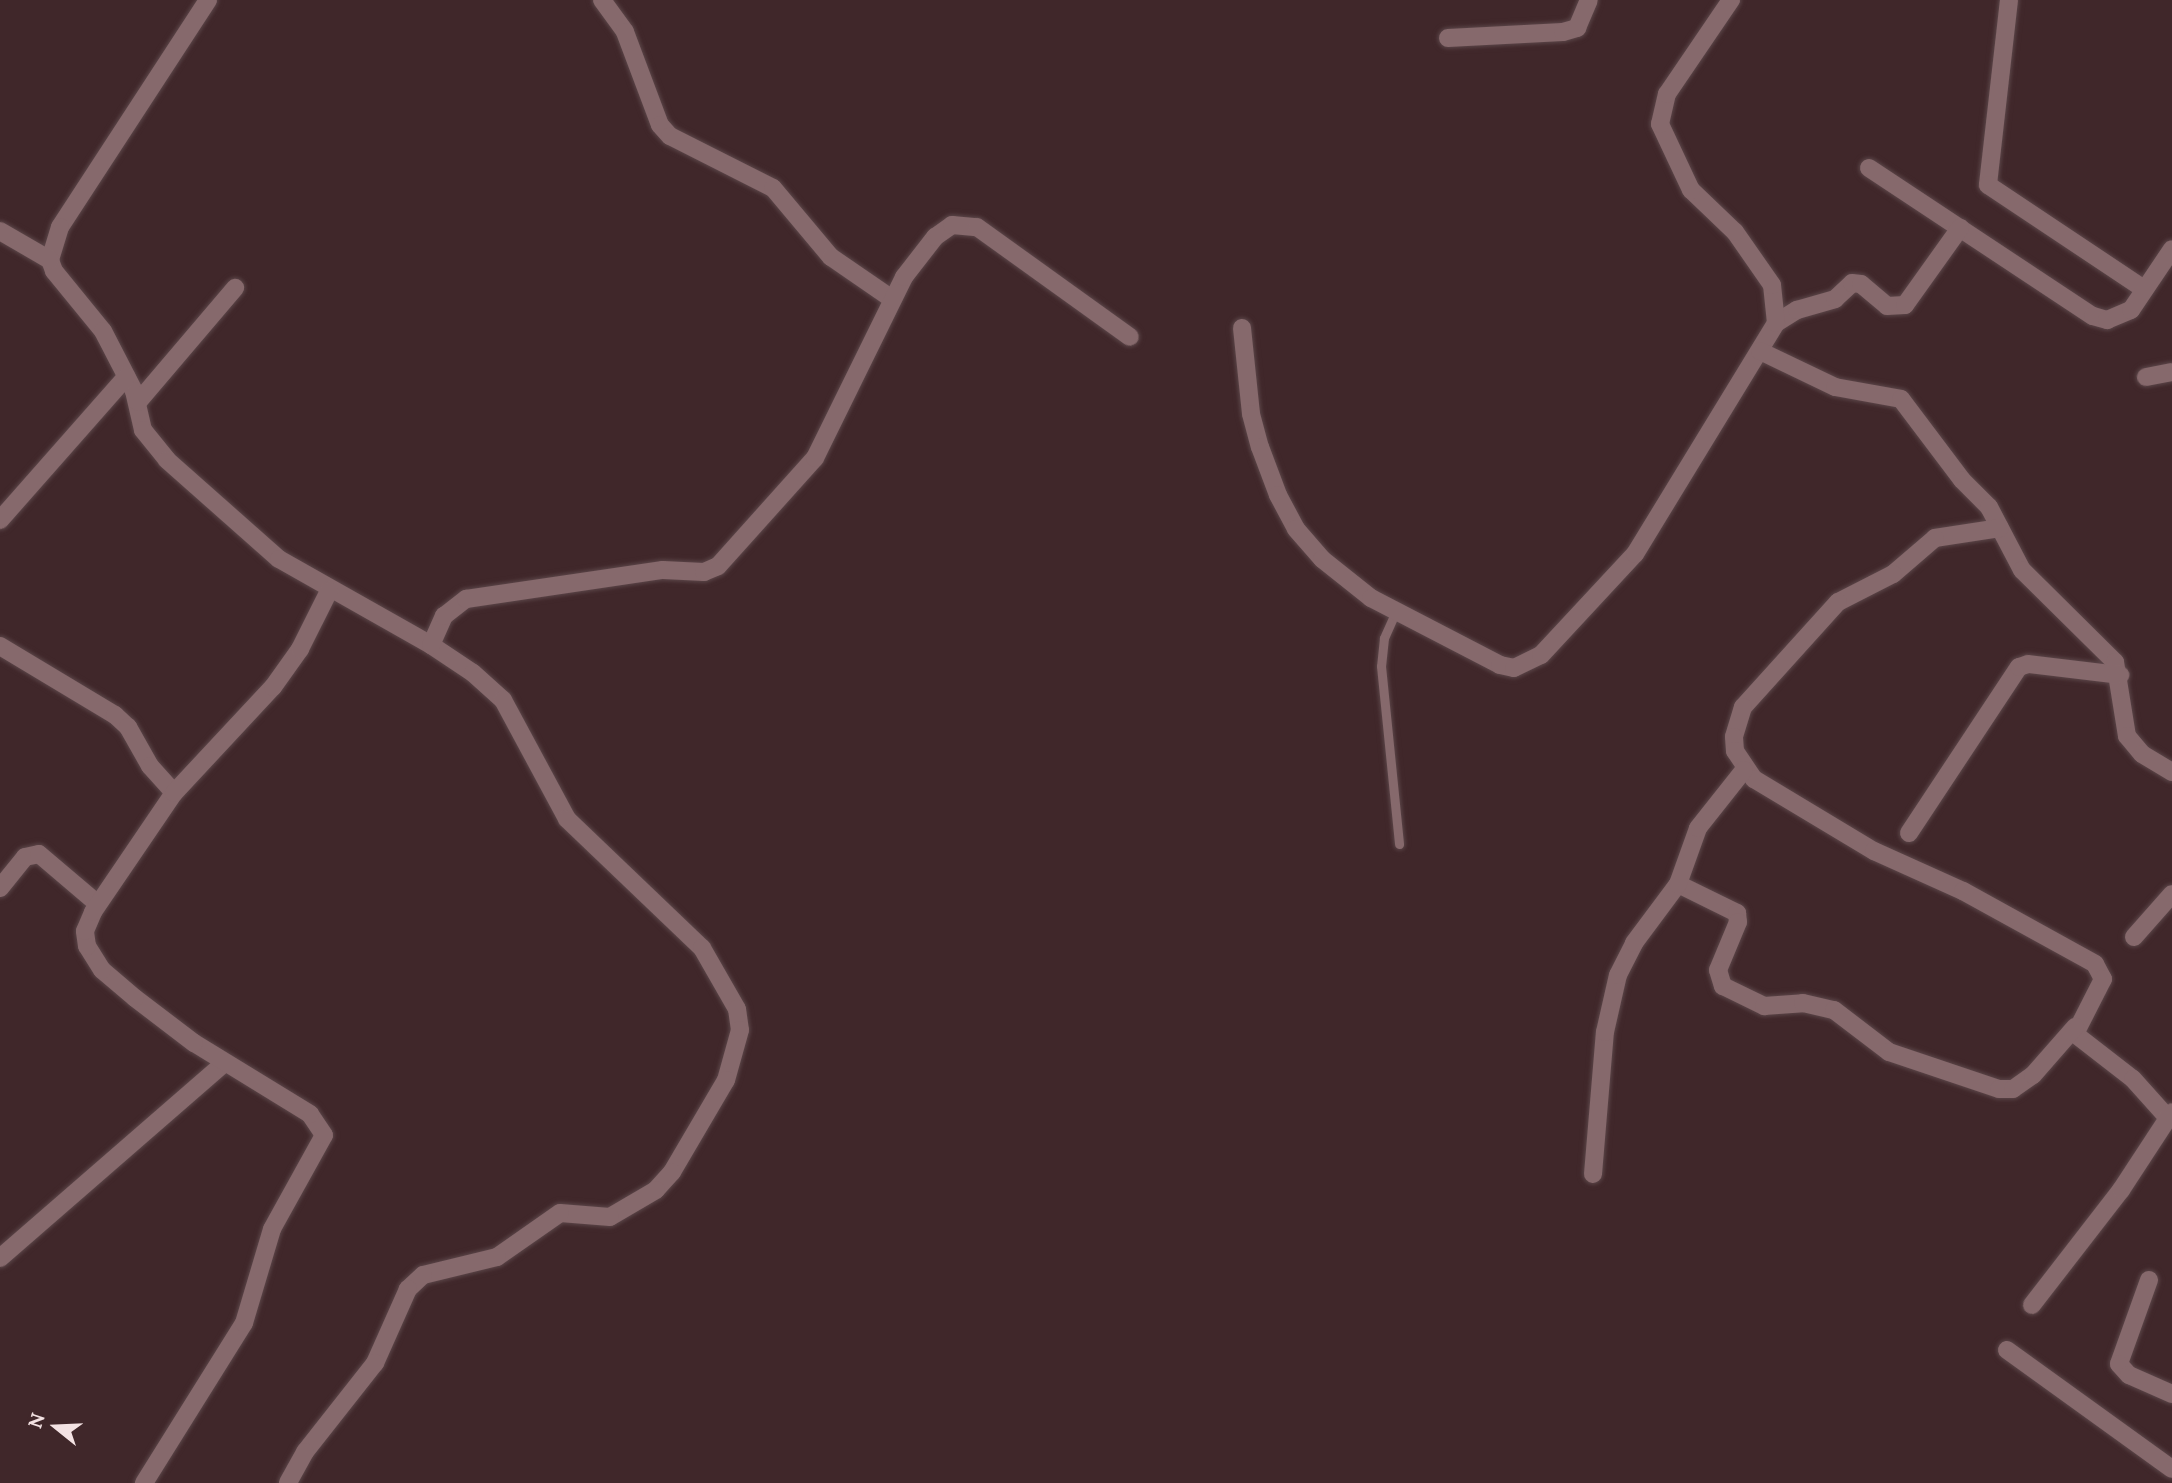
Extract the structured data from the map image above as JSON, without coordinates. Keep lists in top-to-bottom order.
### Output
{
  "north": "left"
}
